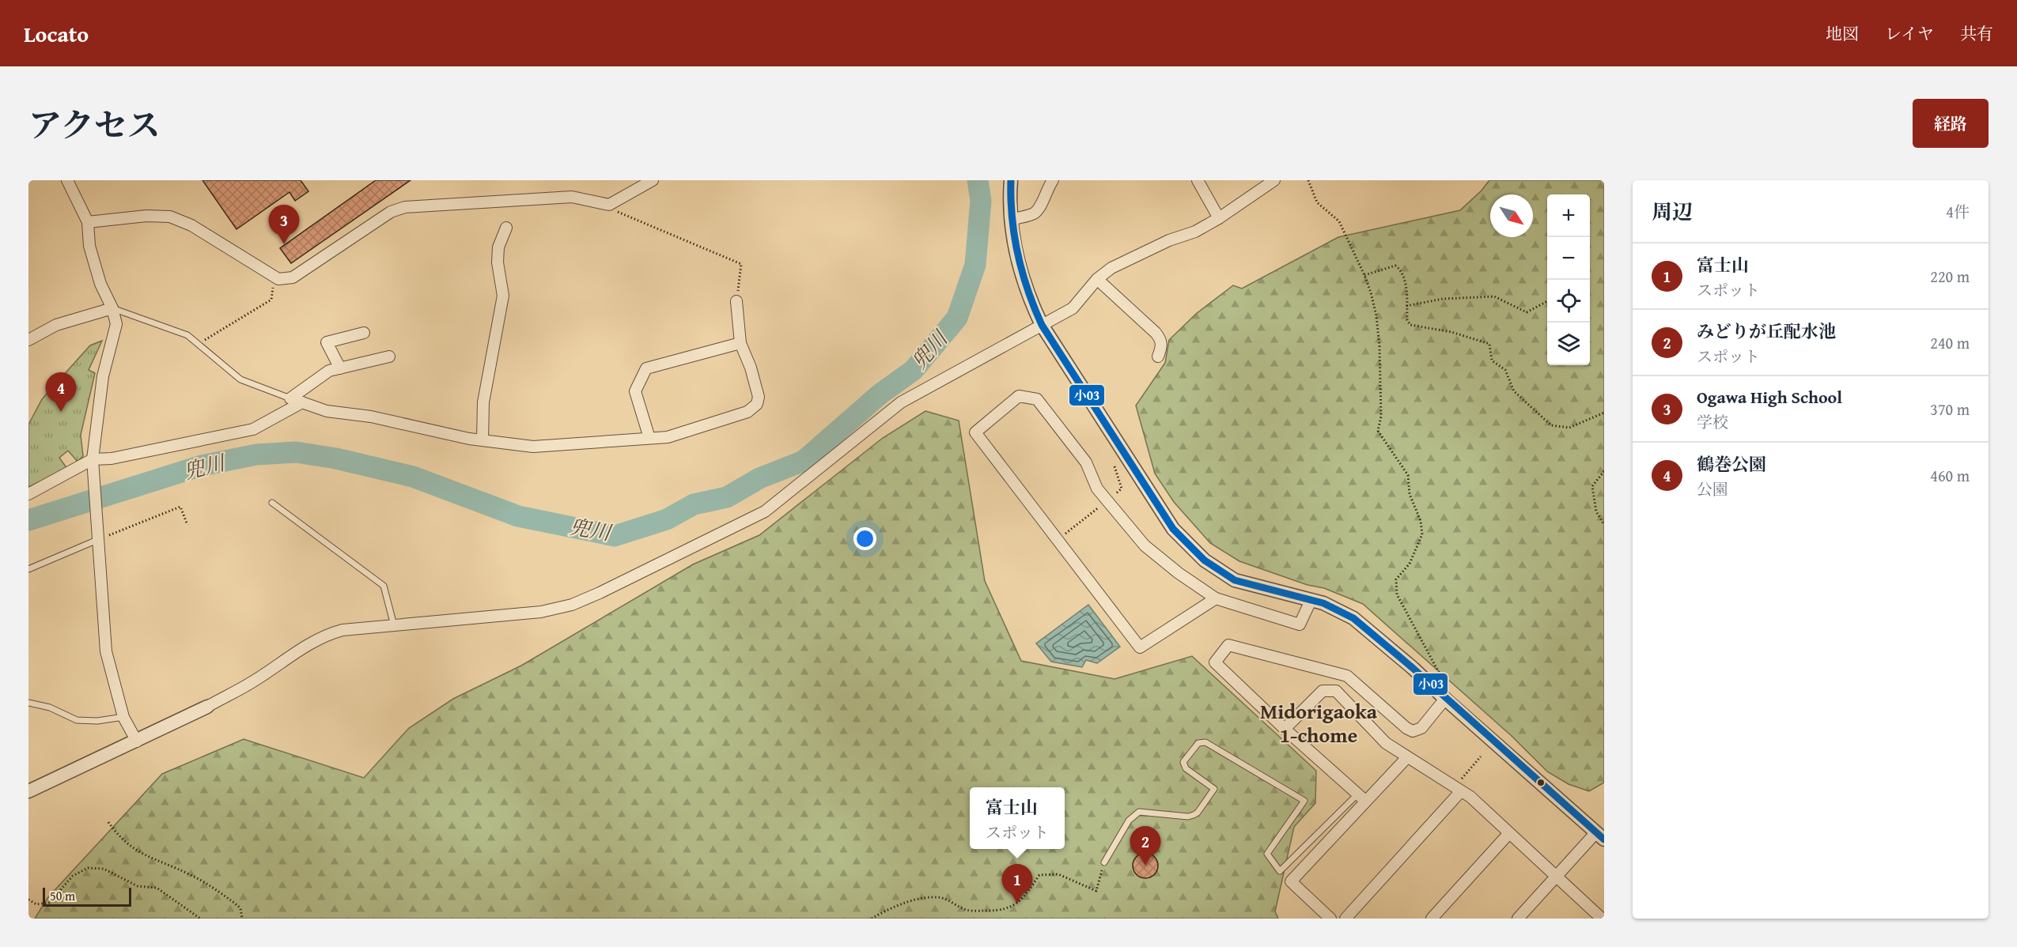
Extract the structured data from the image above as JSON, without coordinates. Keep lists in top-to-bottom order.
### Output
{
  "districts": ["Midorigaoka 1-chome"],
  "water": ["兜川"],
  "lines": ["transit line 小03"],
  "scale_bar": "50 m",
  "north": "bottom right",
  "page": {
    "header": "Locato",
    "nav": ["地図", "レイヤ", "共有"],
    "title": "アクセス",
    "buttons": "経路",
    "heading": ["周辺", "4件"],
    "map_buttons": ["+", "−"],
    "pins": [
      "3",
      "4",
      "2",
      "1"
    ],
    "list": [
      {
        "mark": "1",
        "name": "富士山",
        "note": "スポット",
        "value": "220 m"
      },
      {
        "mark": "2",
        "name": "みどりが丘配水池",
        "note": "スポット",
        "value": "240 m"
      },
      {
        "mark": "3",
        "name": "Ogawa High School",
        "note": "学校",
        "value": "370 m"
      },
      {
        "mark": "4",
        "name": "鶴巻公園",
        "note": "公園",
        "value": "460 m"
      }
    ],
    "popup": ["富士山", "スポット"],
    "scale": "50 m"
  }
}
